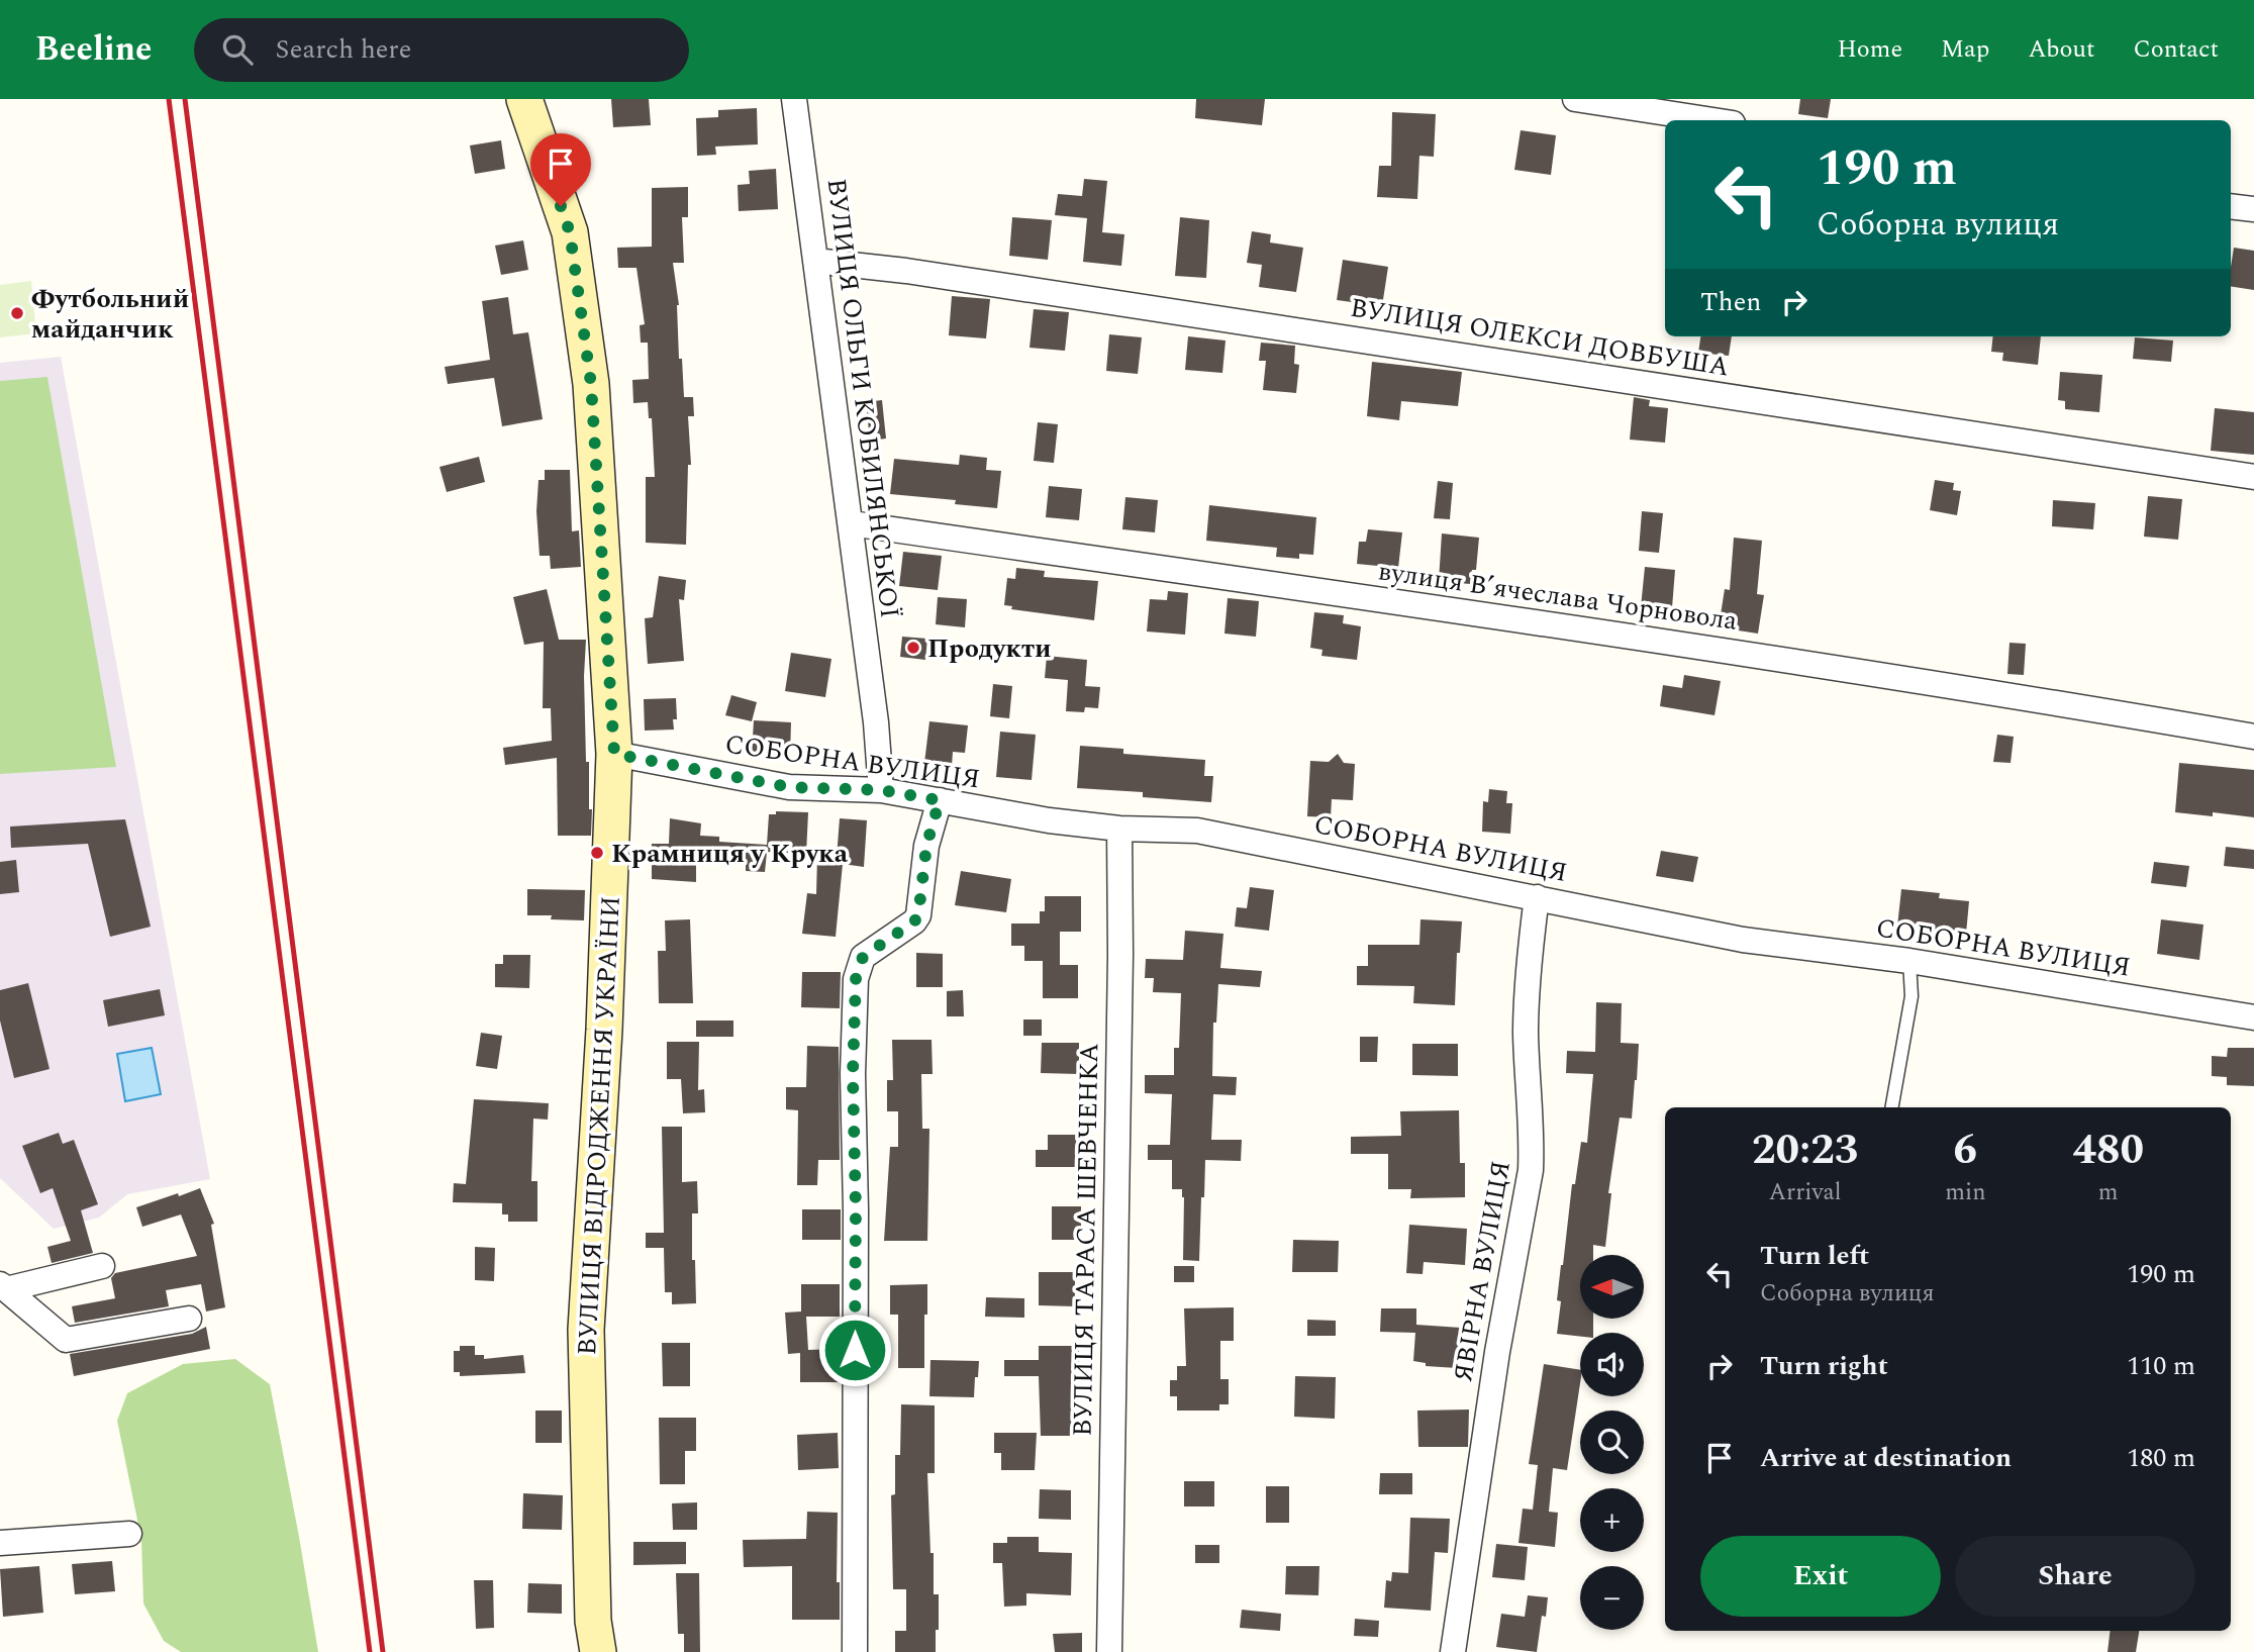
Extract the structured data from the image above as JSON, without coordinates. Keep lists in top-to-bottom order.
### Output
{
  "streets": {
    "street": [
      "ВУЛИЦЯ ОЛЕКСИ ДОВБУША",
      "ВУЛИЦЯ ОЛЬГИ КОБИЛЯНСЬКОЇ",
      "вулиця Вʼячеслава Чорновола",
      "СОБОРНА ВУЛИЦЯ",
      "ВУЛИЦЯ ВІДРОДЖЕННЯ УКРАЇНИ",
      "ВУЛИЦЯ ТАРАСА ШЕВЧЕНКА",
      "ЯВІРНА ВУЛИЦЯ"
    ]
  },
  "crossings": [
    ["ВУЛИЦЯ ОЛЕКСИ ДОВБУША", "ВУЛИЦЯ ОЛЬГИ КОБИЛЯНСЬКОЇ"],
    ["ВУЛИЦЯ ОЛЬГИ КОБИЛЯНСЬКОЇ", "вулиця Вʼячеслава Чорновола"],
    ["ВУЛИЦЯ ОЛЬГИ КОБИЛЯНСЬКОЇ", "СОБОРНА ВУЛИЦЯ"],
    ["СОБОРНА ВУЛИЦЯ", "ВУЛИЦЯ ВІДРОДЖЕННЯ УКРАЇНИ"],
    ["СОБОРНА ВУЛИЦЯ", "ВУЛИЦЯ ТАРАСА ШЕВЧЕНКА"],
    ["СОБОРНА ВУЛИЦЯ", "ЯВІРНА ВУЛИЦЯ"]
  ],
  "places": ["Футбольний майданчик", "Продукти", "Крамниця у Крука"],
  "north": "left",
  "page": {
    "header": "Beeline",
    "search": "Search here",
    "nav": [
      "Home",
      "Map",
      "About",
      "Contact"
    ],
    "turn": ["190 m", "Соборна вулиця"],
    "then": "Then",
    "eta": [
      "20:23",
      "Arrival",
      "6",
      "min",
      "480",
      "m"
    ],
    "list": [
      {
        "name": "Turn left",
        "note": "Соборна вулиця",
        "value": "190 m"
      },
      {
        "name": "Turn right",
        "value": "110 m"
      },
      {
        "name": "Arrive at destination",
        "value": "180 m"
      }
    ],
    "map_buttons": ["+", "−"],
    "buttons": ["Exit", "Share"]
  }
}
